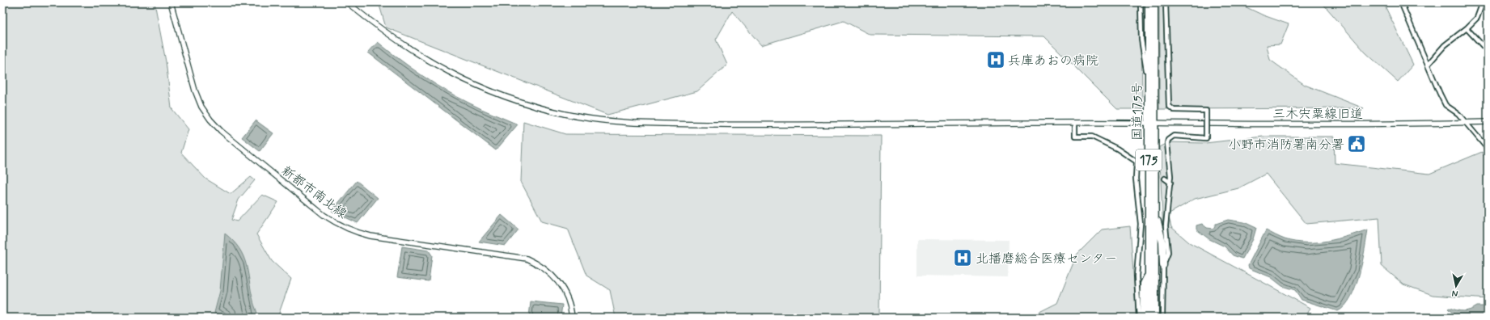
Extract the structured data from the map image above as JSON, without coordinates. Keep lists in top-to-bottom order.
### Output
{
  "streets": {
    "highway": ["国道175号", "175"],
    "street": ["三木宍粟線旧道", "新都市南北線"]
  },
  "crossings": [
    ["国道175号", "三木宍粟線旧道"]
  ],
  "places": {
    "hospital": ["兵庫あおの病院", "北播磨総合医療センター"],
    "public building": ["小野市消防署南分署"]
  },
  "north": "bottom"
}
